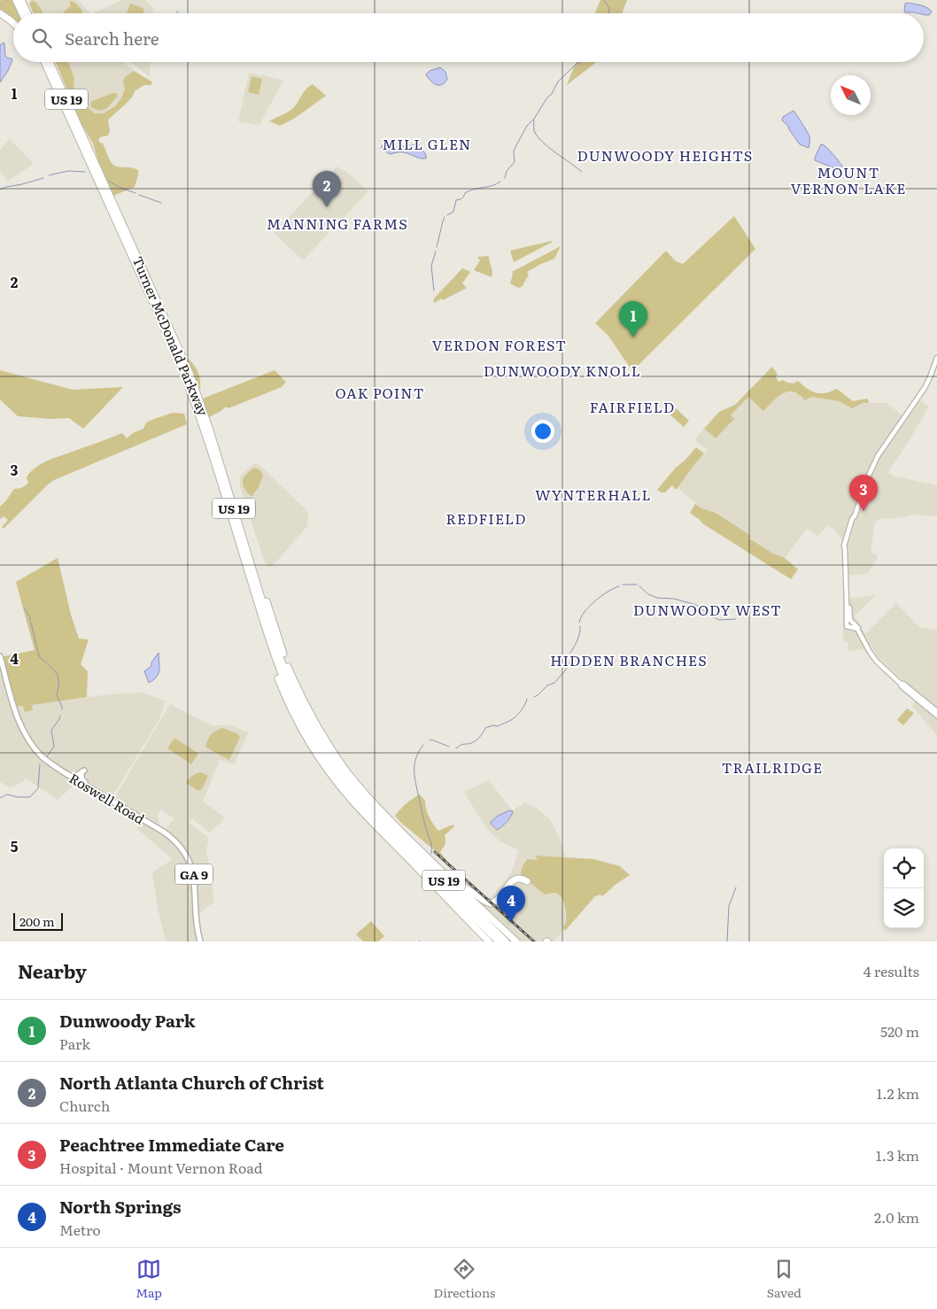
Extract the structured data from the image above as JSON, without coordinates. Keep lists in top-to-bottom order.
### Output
{
  "streets": {
    "highway": ["US 19", "Turner McDonald Parkway"],
    "main road": ["Roswell Road", "GA 9"]
  },
  "districts": [
    "MILL GLEN",
    "DUNWOODY HEIGHTS",
    "MOUNT VERNON LAKE",
    "MANNING FARMS",
    "VERDON FOREST",
    "DUNWOODY KNOLL",
    "OAK POINT",
    "FAIRFIELD",
    "WYNTERHALL",
    "REDFIELD",
    "DUNWOODY WEST",
    "HIDDEN BRANCHES",
    "TRAILRIDGE"
  ],
  "scale_bar": "200 m",
  "north": "top left",
  "page": {
    "search": "Search here",
    "pins": [
      "2",
      "1",
      "3",
      "4"
    ],
    "scale": "200 m",
    "heading": ["Nearby", "4 results"],
    "list": [
      {
        "mark": "1",
        "name": "Dunwoody Park",
        "note": "Park",
        "value": "520 m"
      },
      {
        "mark": "2",
        "name": "North Atlanta Church of Christ",
        "note": "Church",
        "value": "1.2 km"
      },
      {
        "mark": "3",
        "name": "Peachtree Immediate Care",
        "note": "Hospital · Mount Vernon Road",
        "value": "1.3 km"
      },
      {
        "mark": "4",
        "name": "North Springs",
        "note": "Metro",
        "value": "2.0 km"
      }
    ],
    "nav": ["Map", "Directions", "Saved"]
  },
  "grid": {
    "rows": [
      "1",
      "2",
      "3",
      "4",
      "5"
    ]
  }
}
